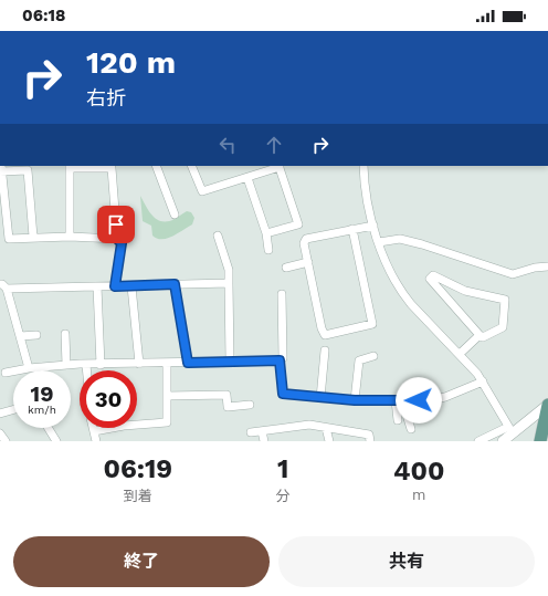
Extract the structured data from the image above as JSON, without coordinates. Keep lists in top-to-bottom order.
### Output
{
  "page": {
    "status": "06:18",
    "turn": ["120 m", "右折"],
    "speed": "19 km/h",
    "limit": "30",
    "eta": [
      "06:19",
      "到着",
      "1",
      "分",
      "400",
      "m"
    ],
    "buttons": ["終了", "共有"]
  }
}
